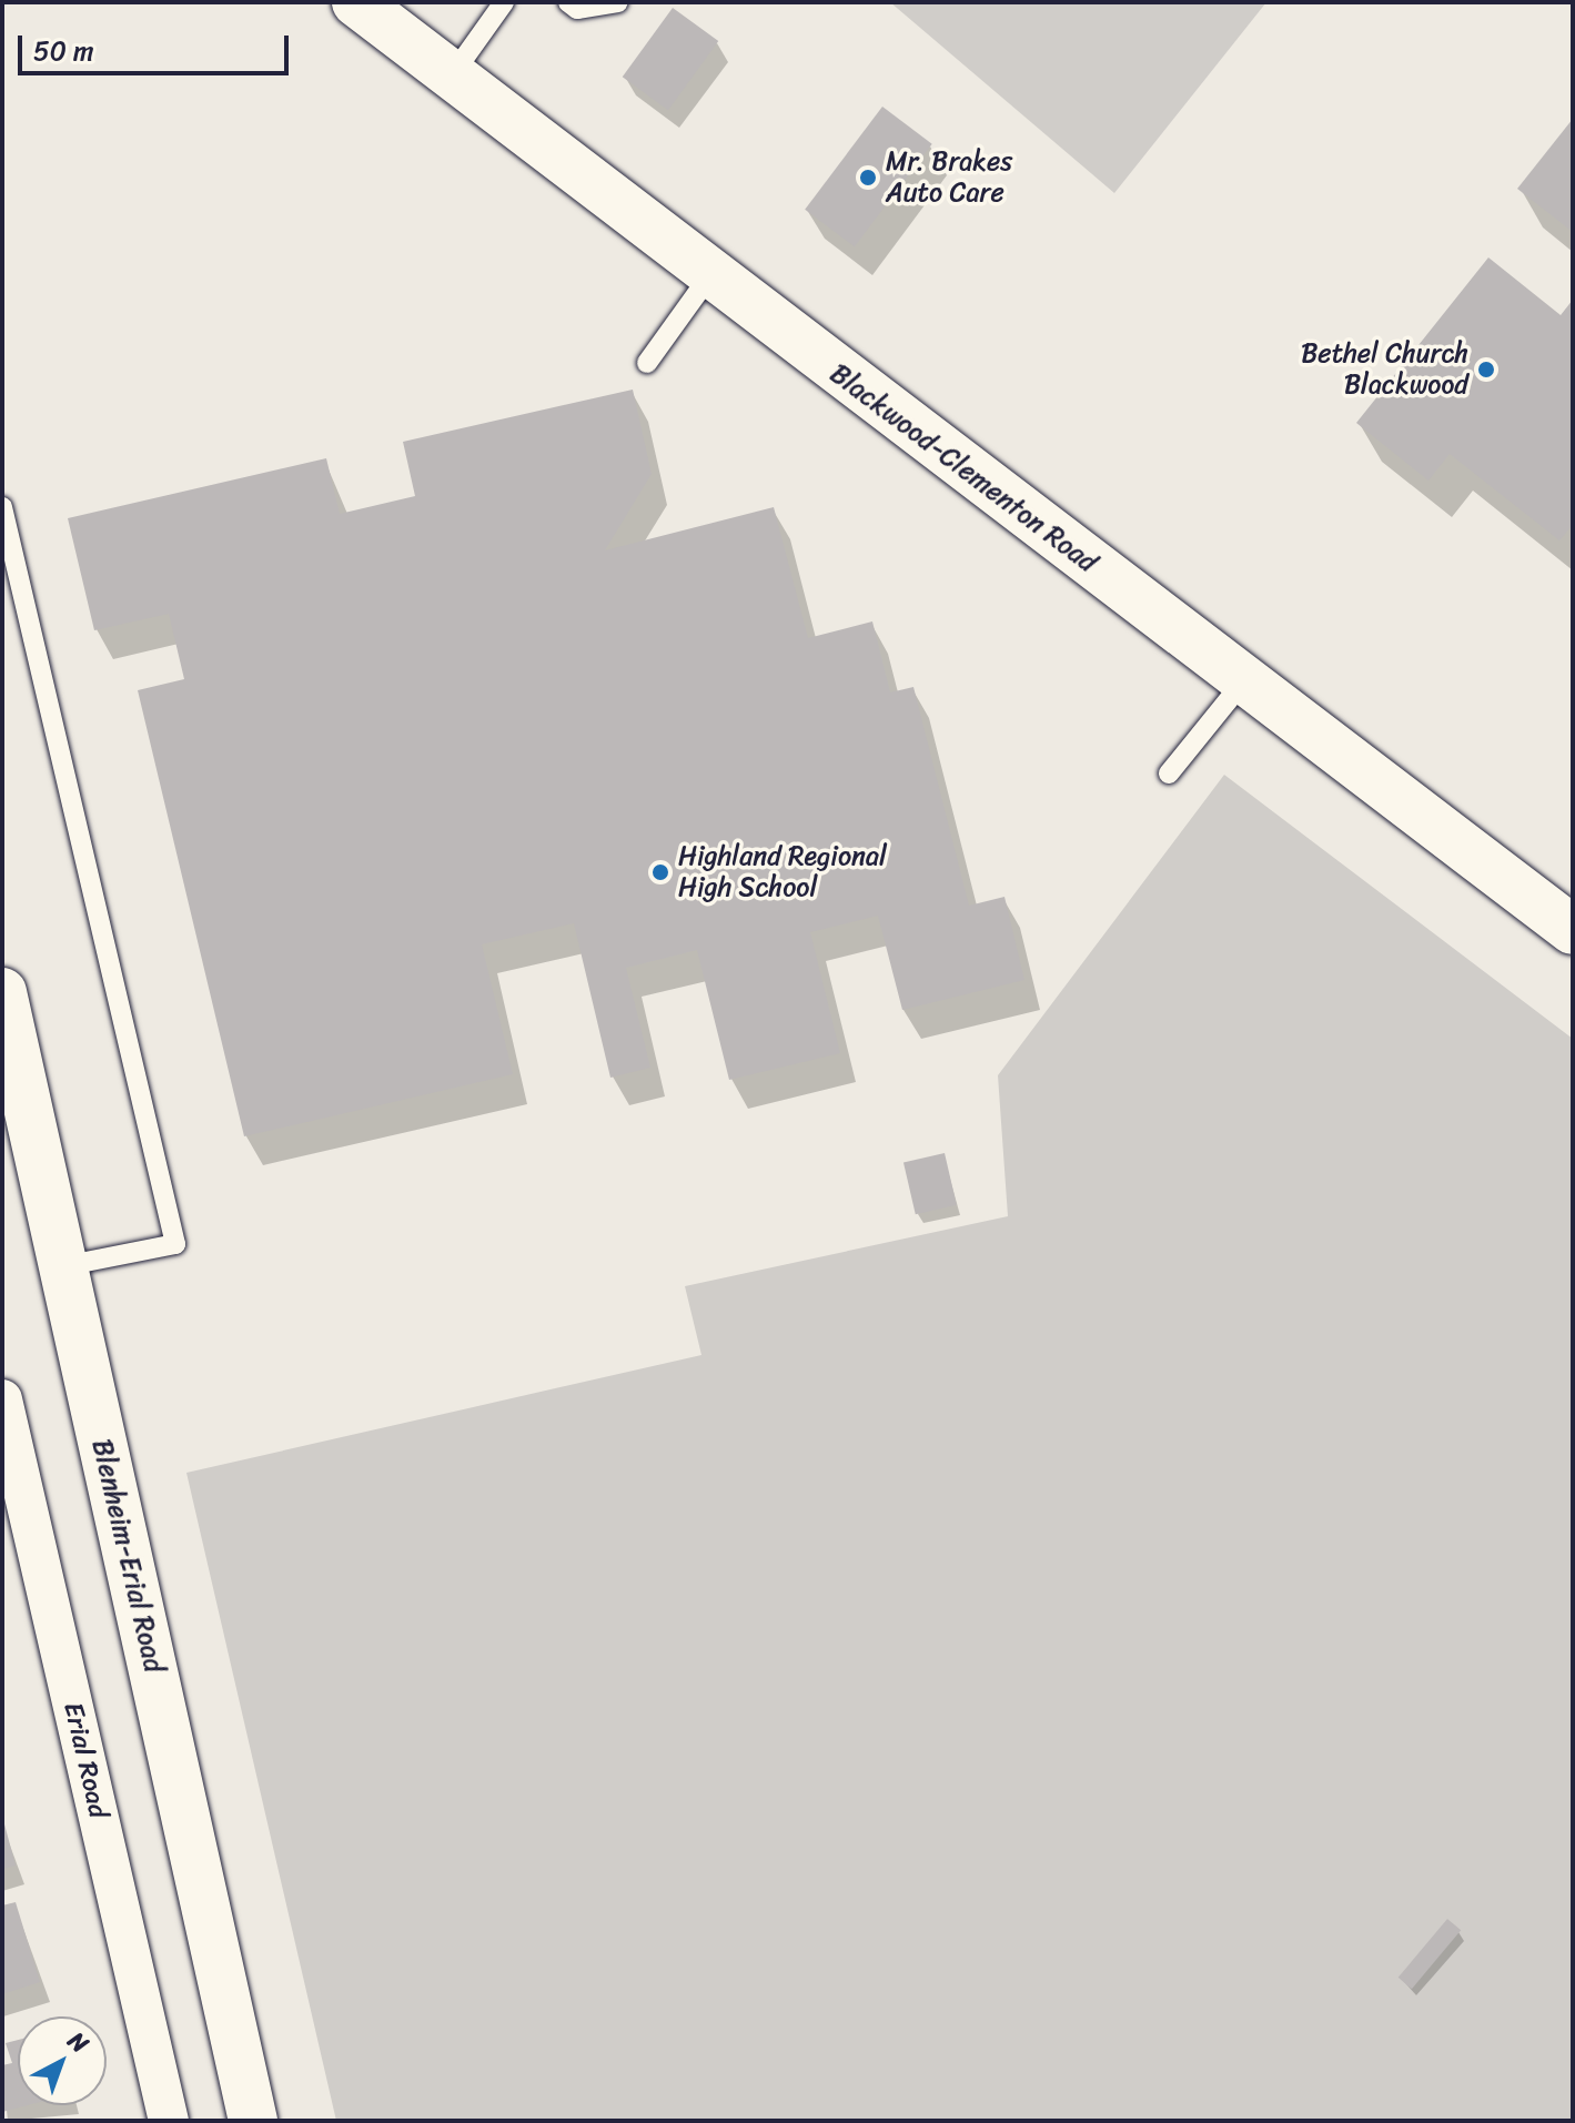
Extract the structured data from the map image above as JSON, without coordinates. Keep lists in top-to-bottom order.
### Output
{
  "streets": {
    "main road": ["Blackwood-Clementon Road", "Blenheim-Erial Road"],
    "street": ["Erial Road"]
  },
  "places": ["Mr. Brakes Auto Care", "Bethel Church Blackwood", "Highland Regional High School"],
  "scale_bar": "50 m",
  "north": "top right"
}
